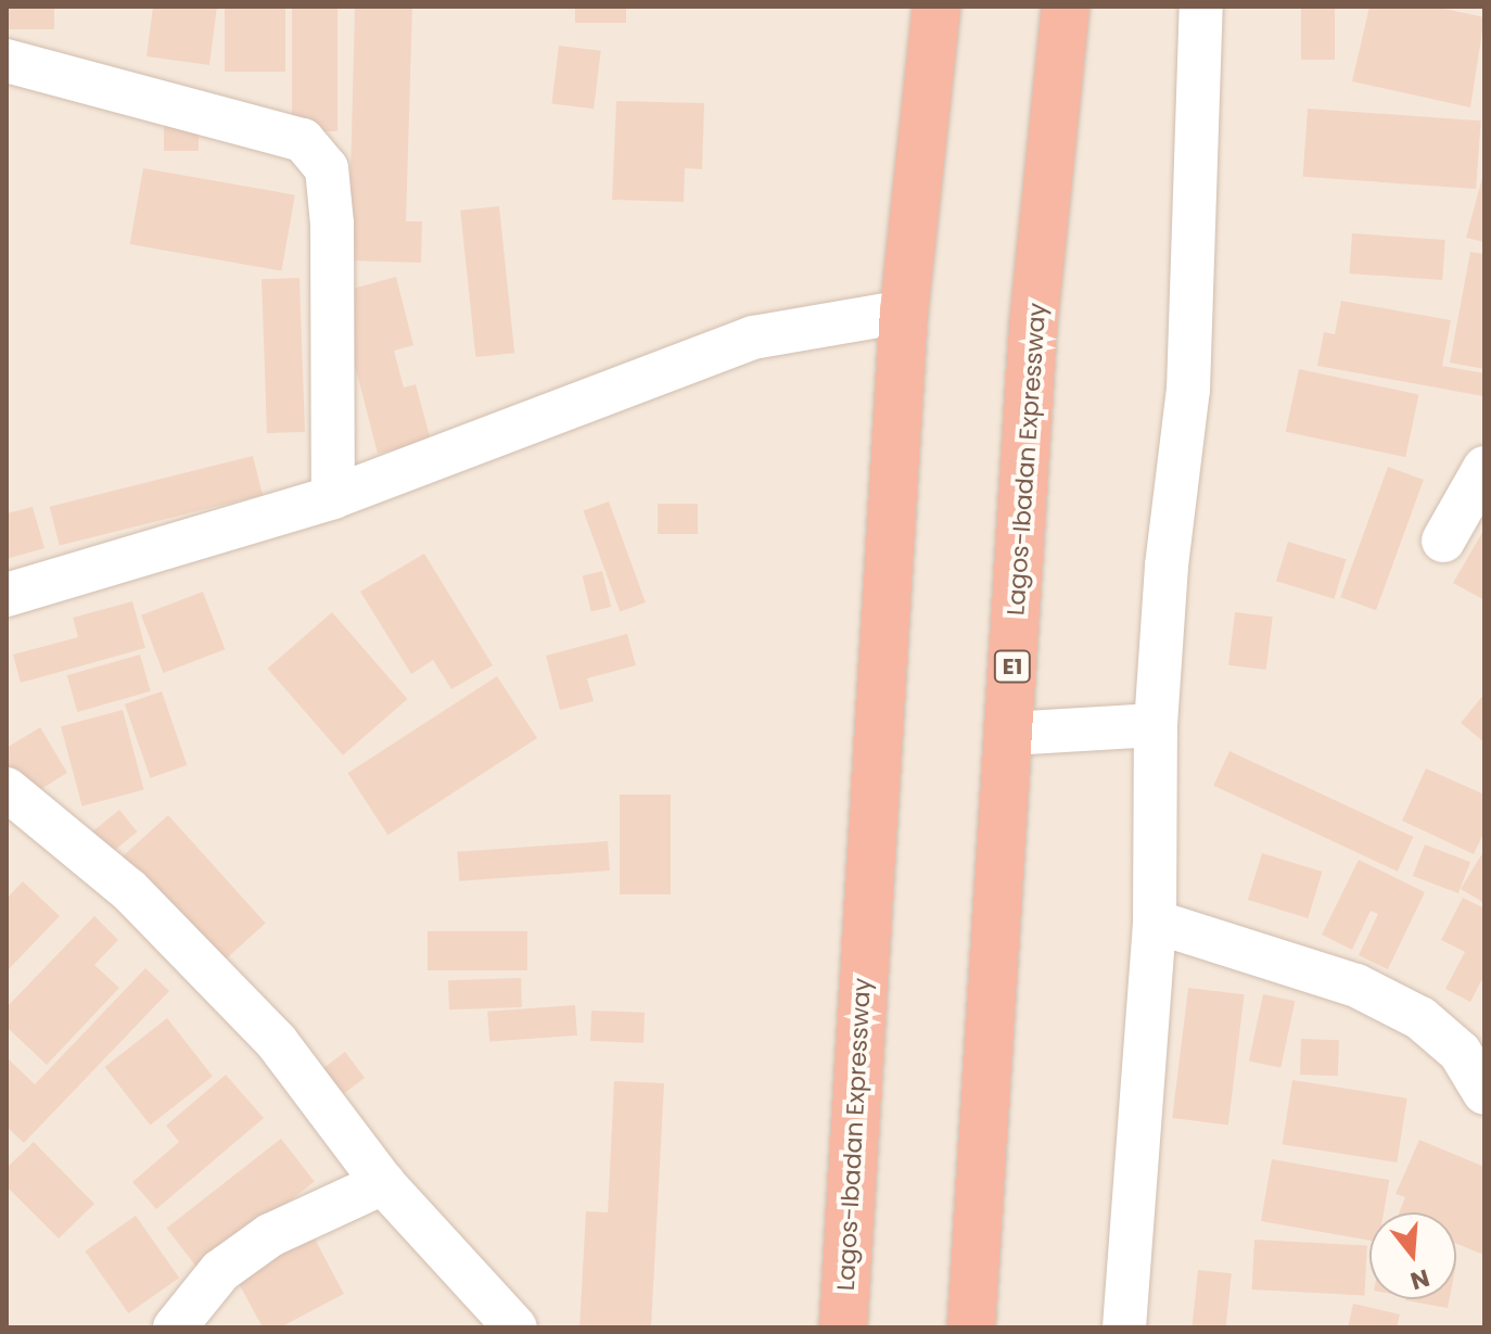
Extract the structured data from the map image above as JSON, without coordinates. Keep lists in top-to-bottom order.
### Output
{
  "streets": {
    "highway": ["Lagos-Ibadan Expressway", "E1"]
  },
  "north": "bottom"
}
